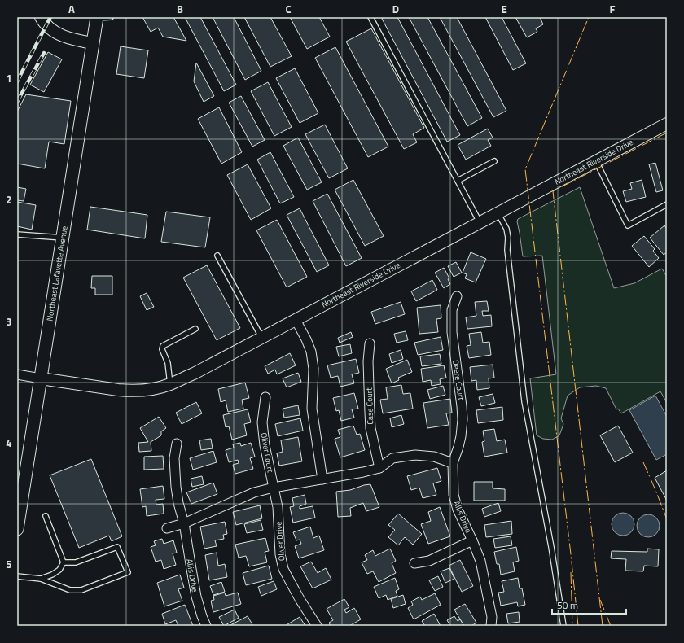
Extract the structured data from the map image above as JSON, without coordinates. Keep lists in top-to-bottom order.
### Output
{
  "streets": {
    "main road": ["Northeast Lafayette Avenue"],
    "street": [
      "Northeast Riverside Drive",
      "Deere Court",
      "Case Court",
      "Oliver Court",
      "Allis Drive",
      "Oliver Drive"
    ]
  },
  "crossings": [
    ["Northeast Riverside Drive", "Northeast Lafayette Avenue"],
    ["Deere Court", "Allis Drive"],
    ["Oliver Court", "Oliver Drive"]
  ],
  "scale_bar": "50 m",
  "grid": {
    "columns": [
      "A",
      "B",
      "C",
      "D",
      "E",
      "F"
    ],
    "rows": [
      "1",
      "2",
      "3",
      "4",
      "5"
    ]
  }
}
